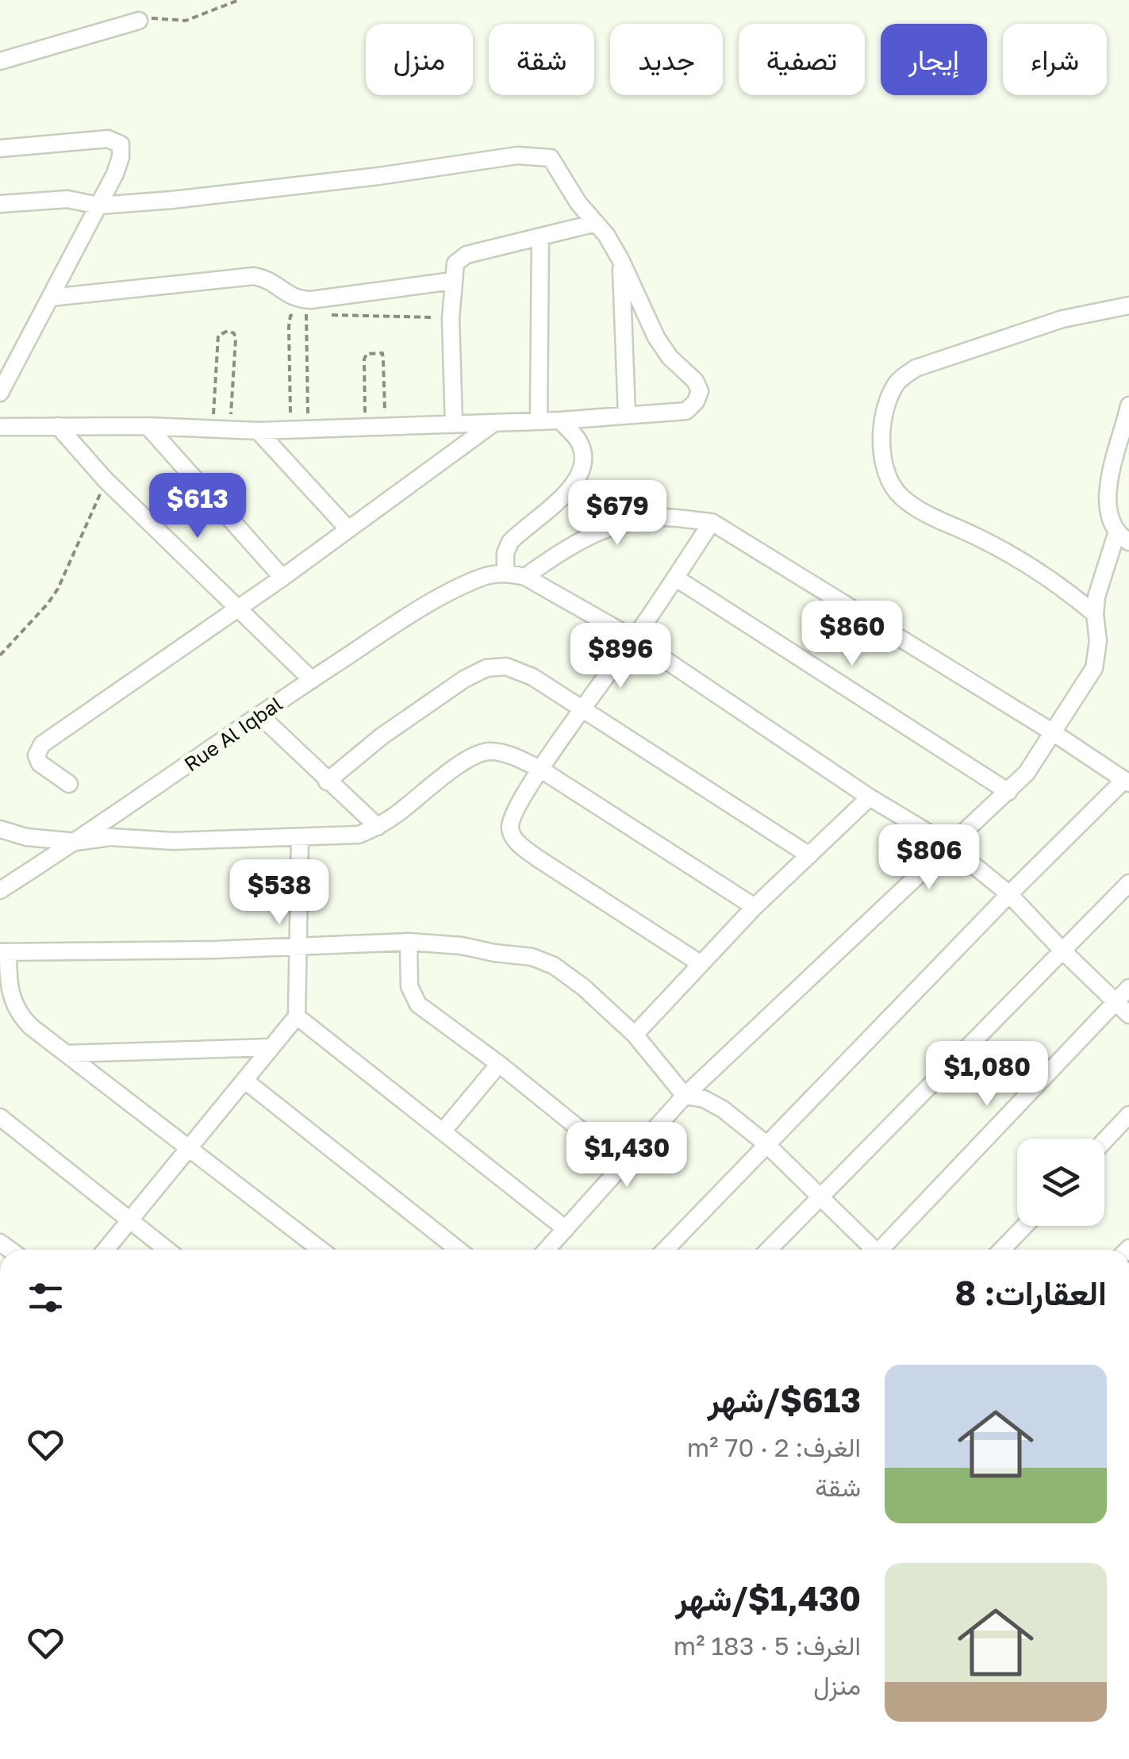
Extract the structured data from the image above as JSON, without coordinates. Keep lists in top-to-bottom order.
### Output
{
  "streets": {
    "street": ["Rue Al Iqbal"]
  },
  "page": {
    "chip": [
      "شراء",
      "إيجار",
      "تصفية",
      "جديد",
      "شقة",
      "منزل"
    ],
    "price": [
      "$613",
      "$679",
      "$860",
      "$896",
      "$806",
      "$538",
      "$1,080",
      "$1,430"
    ],
    "heading": "العقارات: 8",
    "list": [
      {
        "name": "$613/شهر",
        "note": "الغرف: 2 · 70 m² · شقة"
      },
      {
        "name": "$1,430/شهر",
        "note": "الغرف: 5 · 183 m² · منزل"
      }
    ]
  }
}
